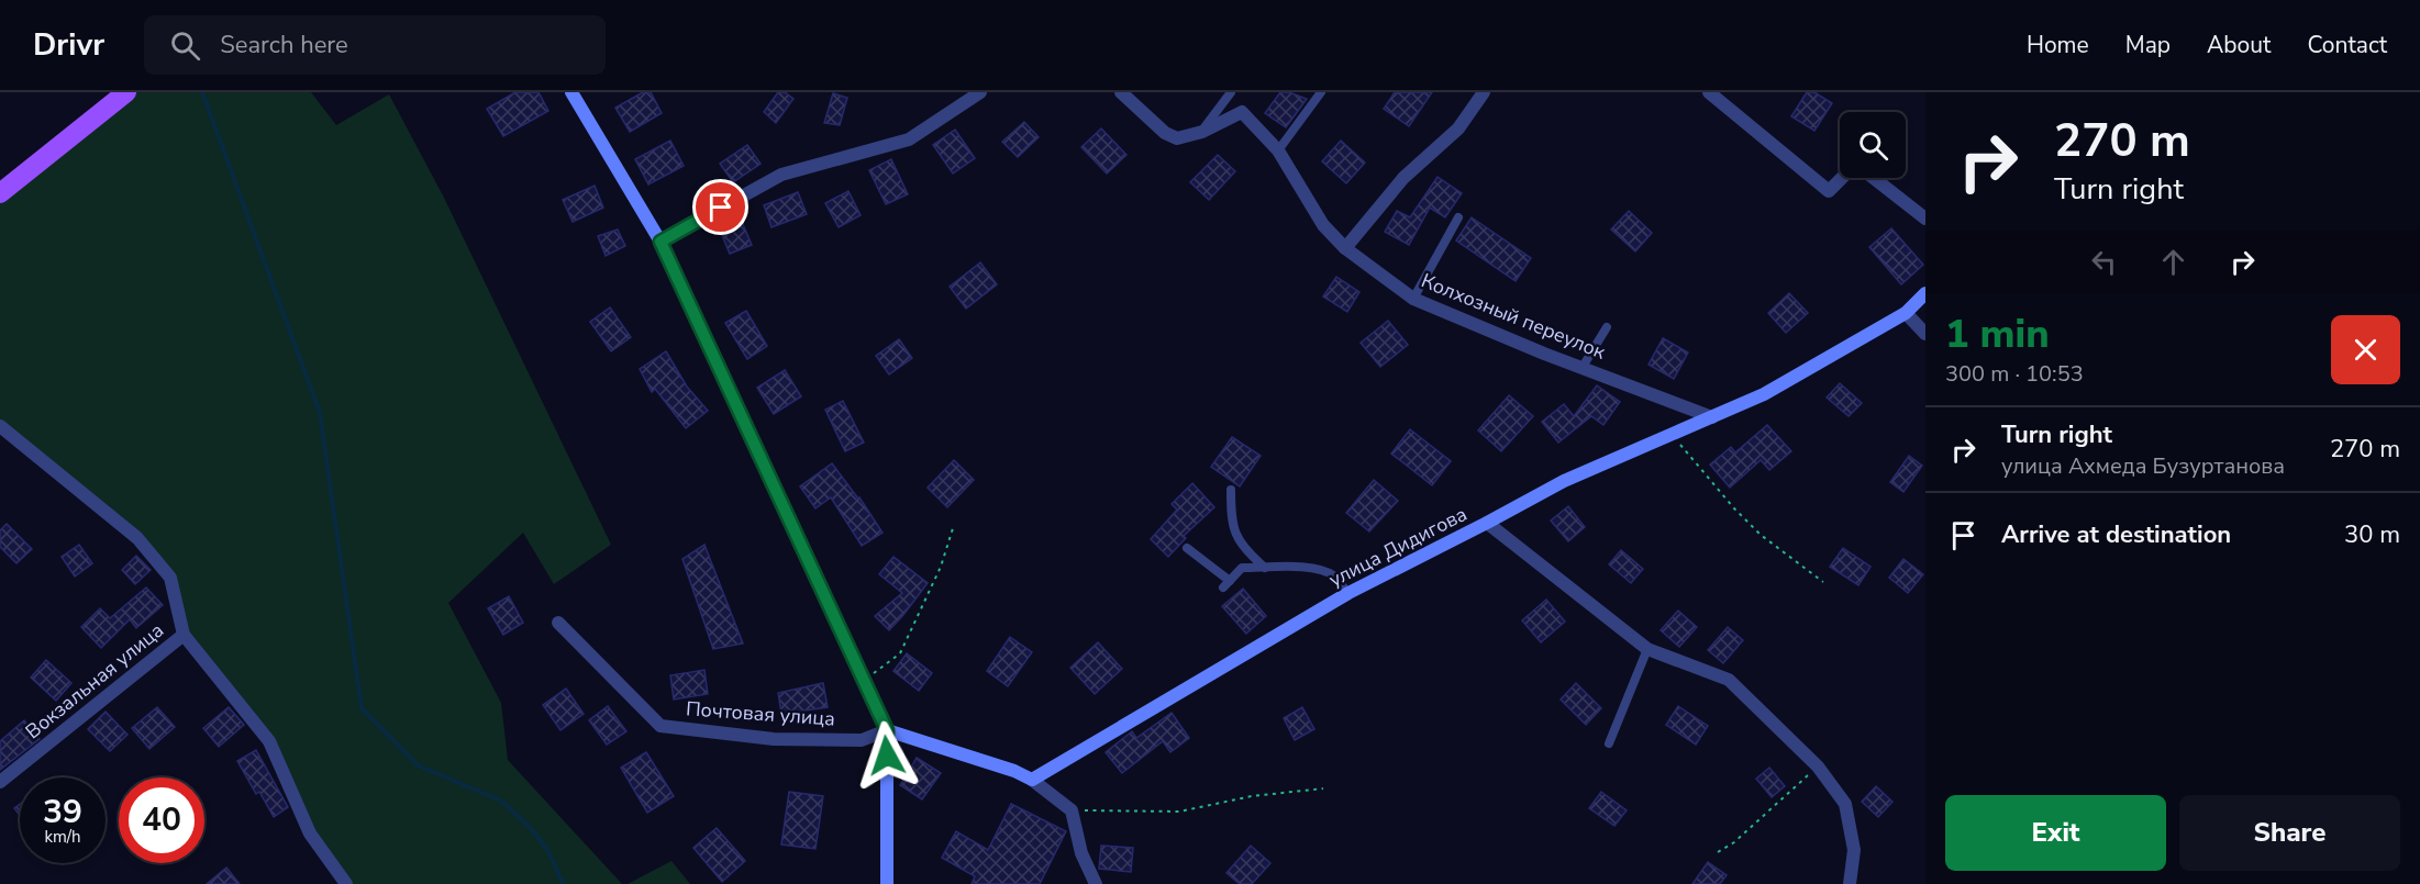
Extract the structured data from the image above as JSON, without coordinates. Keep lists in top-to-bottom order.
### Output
{
  "streets": {
    "street": [
      "Колхозный переулок",
      "улица Дидигова",
      "Вокзальная улица",
      "Почтовая улица"
    ]
  },
  "crossings": [
    ["Колхозный переулок", "улица Дидигова"]
  ],
  "page": {
    "header": "Drivr",
    "search": "Search here",
    "nav": [
      "Home",
      "Map",
      "About",
      "Contact"
    ],
    "turn": ["270 m", "Turn right"],
    "heading": ["1 min", "300 m · 10:53"],
    "list": [
      {
        "name": "Turn right",
        "note": "улица Ахмеда Бузуртанова",
        "value": "270 m"
      },
      {
        "name": "Arrive at destination",
        "value": "30 m"
      }
    ],
    "speed": "39 km/h",
    "limit": "40",
    "buttons": ["Exit", "Share"]
  }
}
